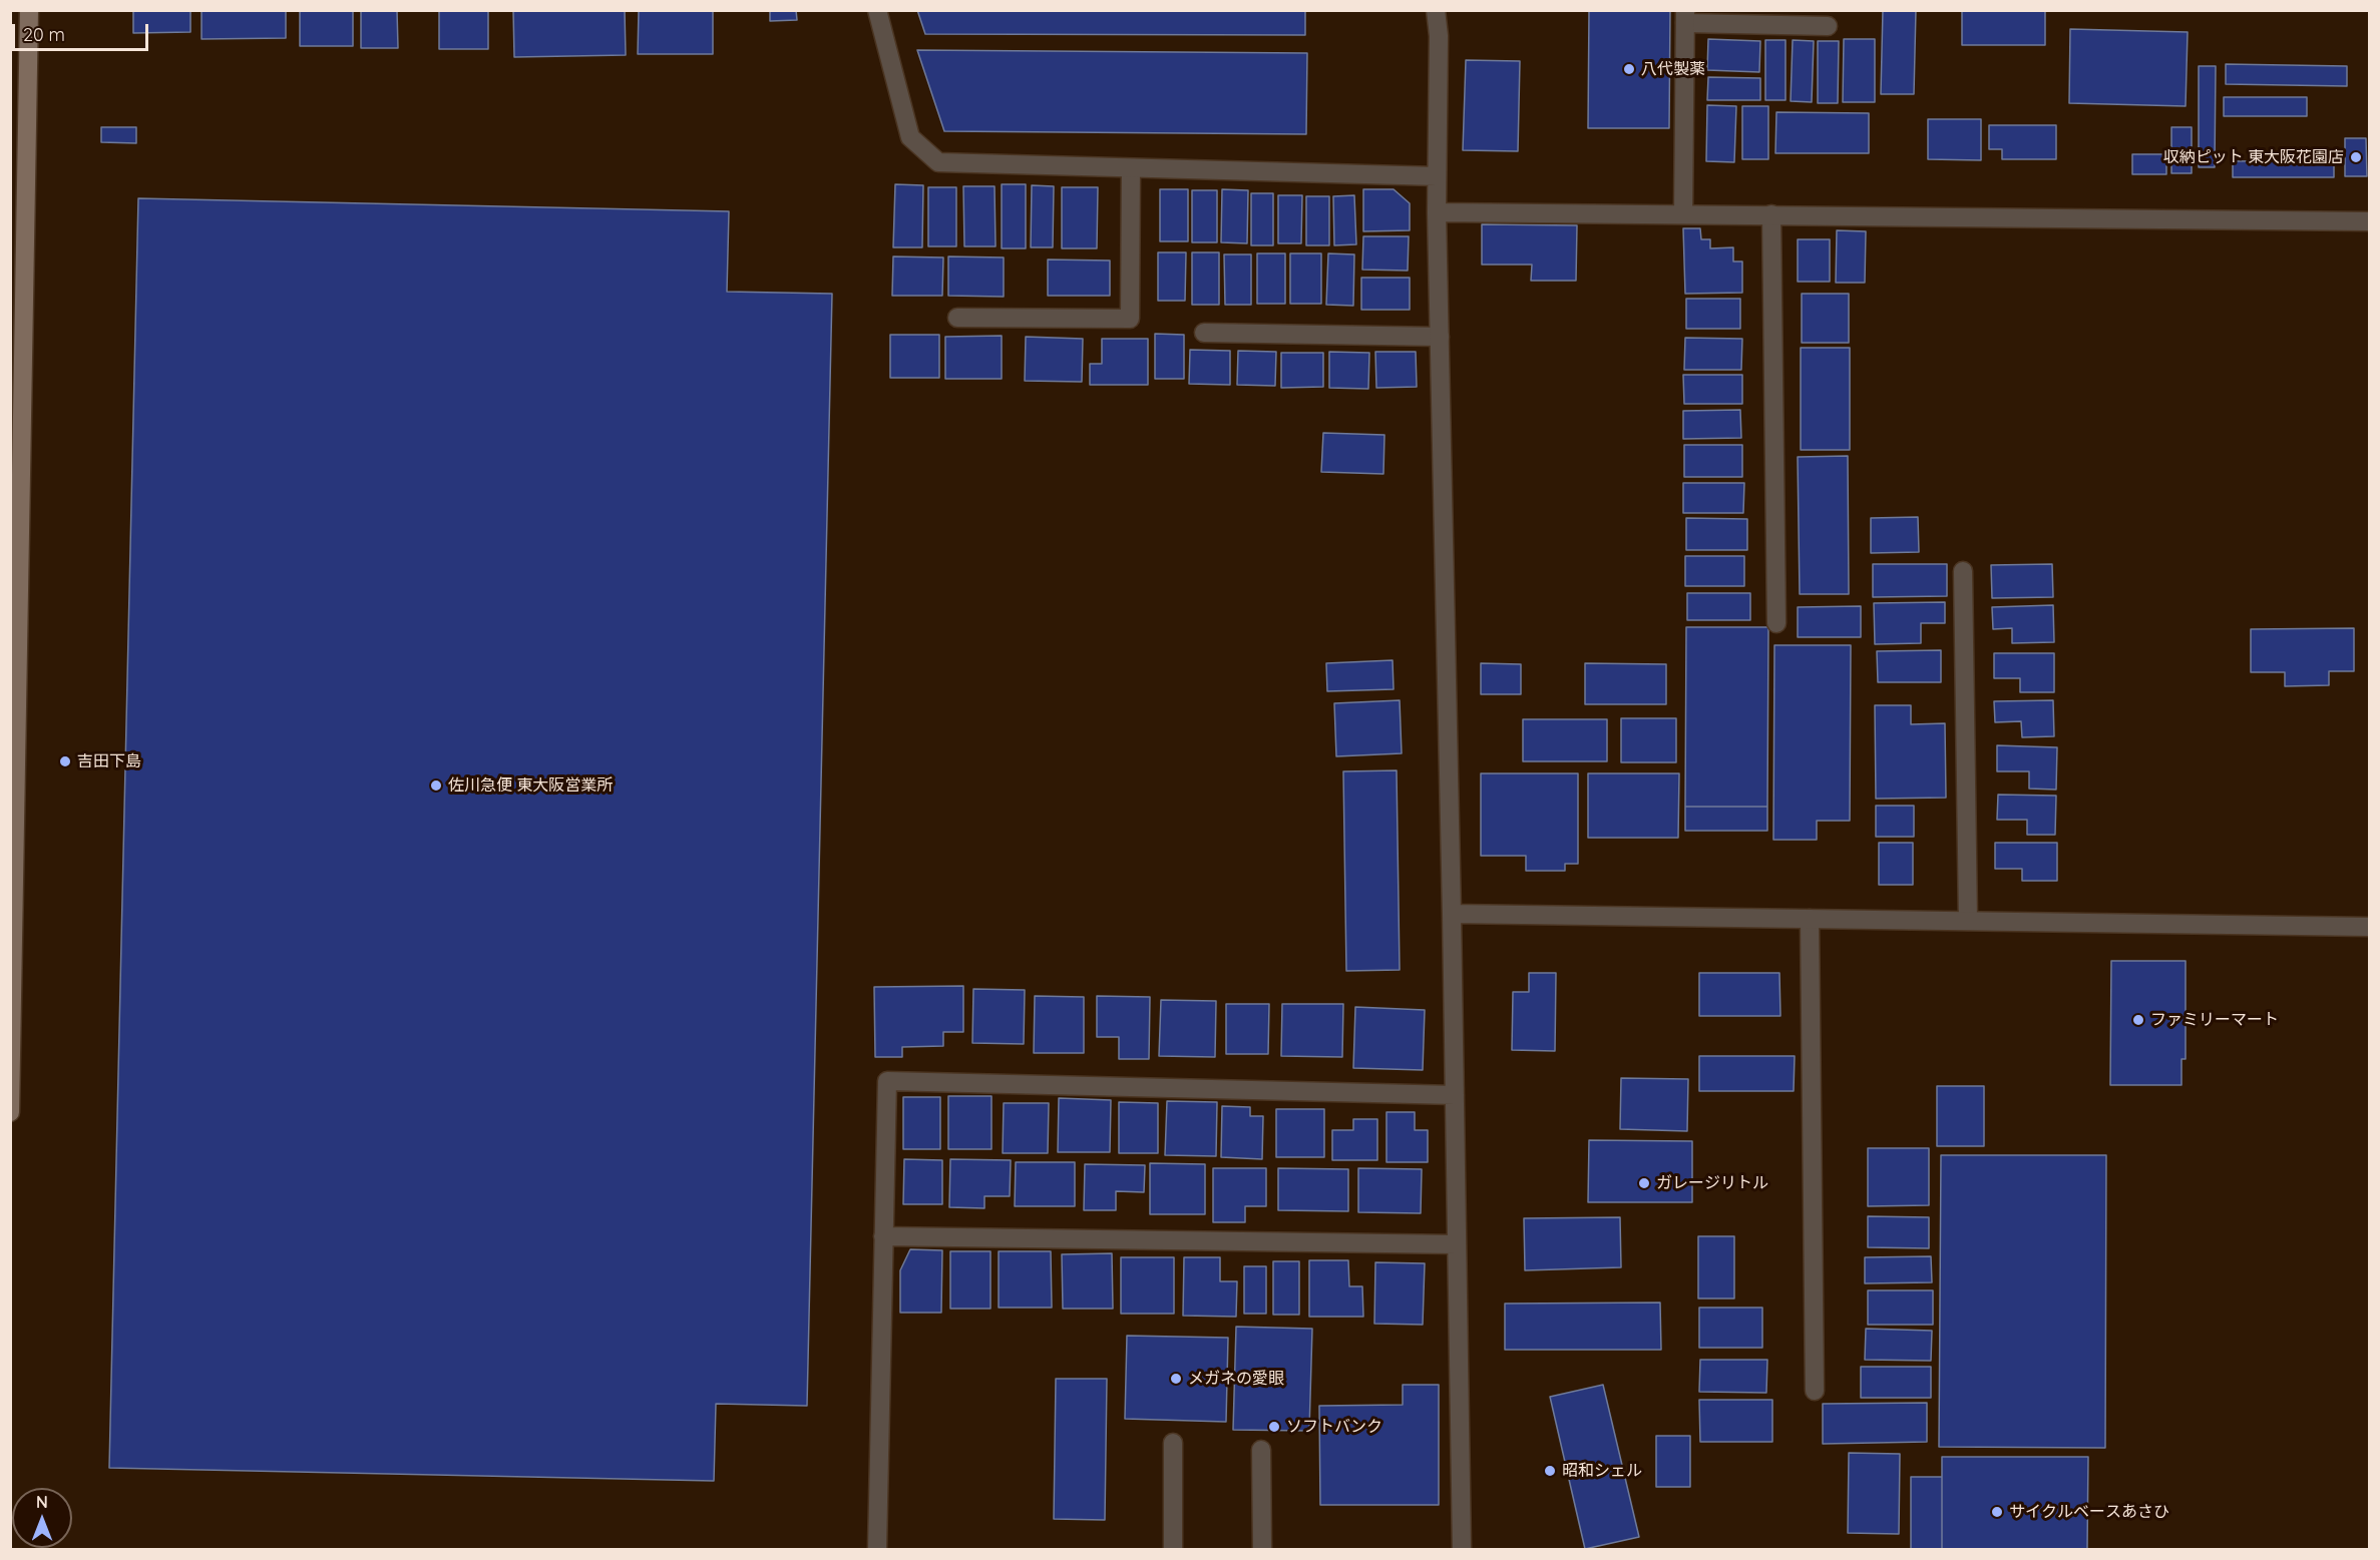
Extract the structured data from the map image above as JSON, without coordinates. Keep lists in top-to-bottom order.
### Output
{
  "places": [
    "八代製薬",
    "収納ピット 東大阪花園店",
    "吉田下島",
    "佐川急便 東大阪営業所",
    "ファミリーマート",
    "ガレージリトル",
    "メガネの愛眼",
    "ソフトバンク",
    "昭和シェル",
    "サイクルベースあさひ"
  ],
  "scale_bar": "20 m",
  "north": "top"
}
